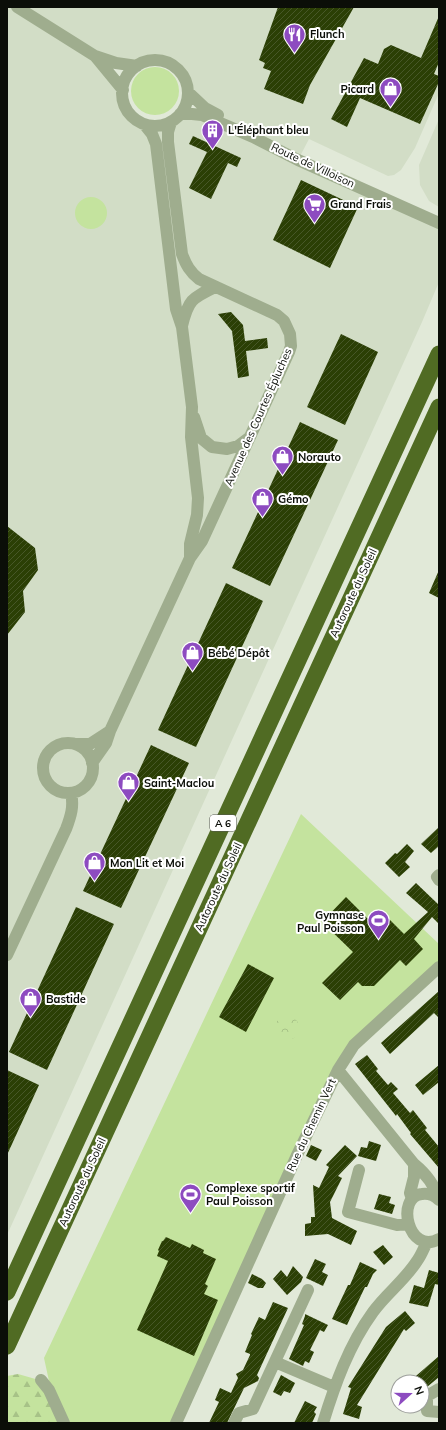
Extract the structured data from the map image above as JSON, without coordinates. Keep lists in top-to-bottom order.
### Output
{
  "streets": {
    "highway": ["Autoroute du Soleil", "A 6"],
    "street": ["Route de Villoison", "Avenue des Courtes Épluches", "Rue du Chemin Vert"]
  },
  "crossings": [
    ["Route de Villoison", "Avenue des Courtes Épluches"]
  ],
  "places": {
    "restaurant": ["Flunch"],
    "shop": [
      "Picard",
      "Norauto",
      "Gémo",
      "Bébé Dépôt",
      "Saint-Maclou",
      "Mon Lit et Moi",
      "Bastide"
    ],
    "building": ["L'Éléphant bleu"],
    "supermarket": ["Grand Frais"],
    "sports": ["Gymnase Paul Poisson", "Complexe sportif Paul Poisson"]
  },
  "north": "right"
}
